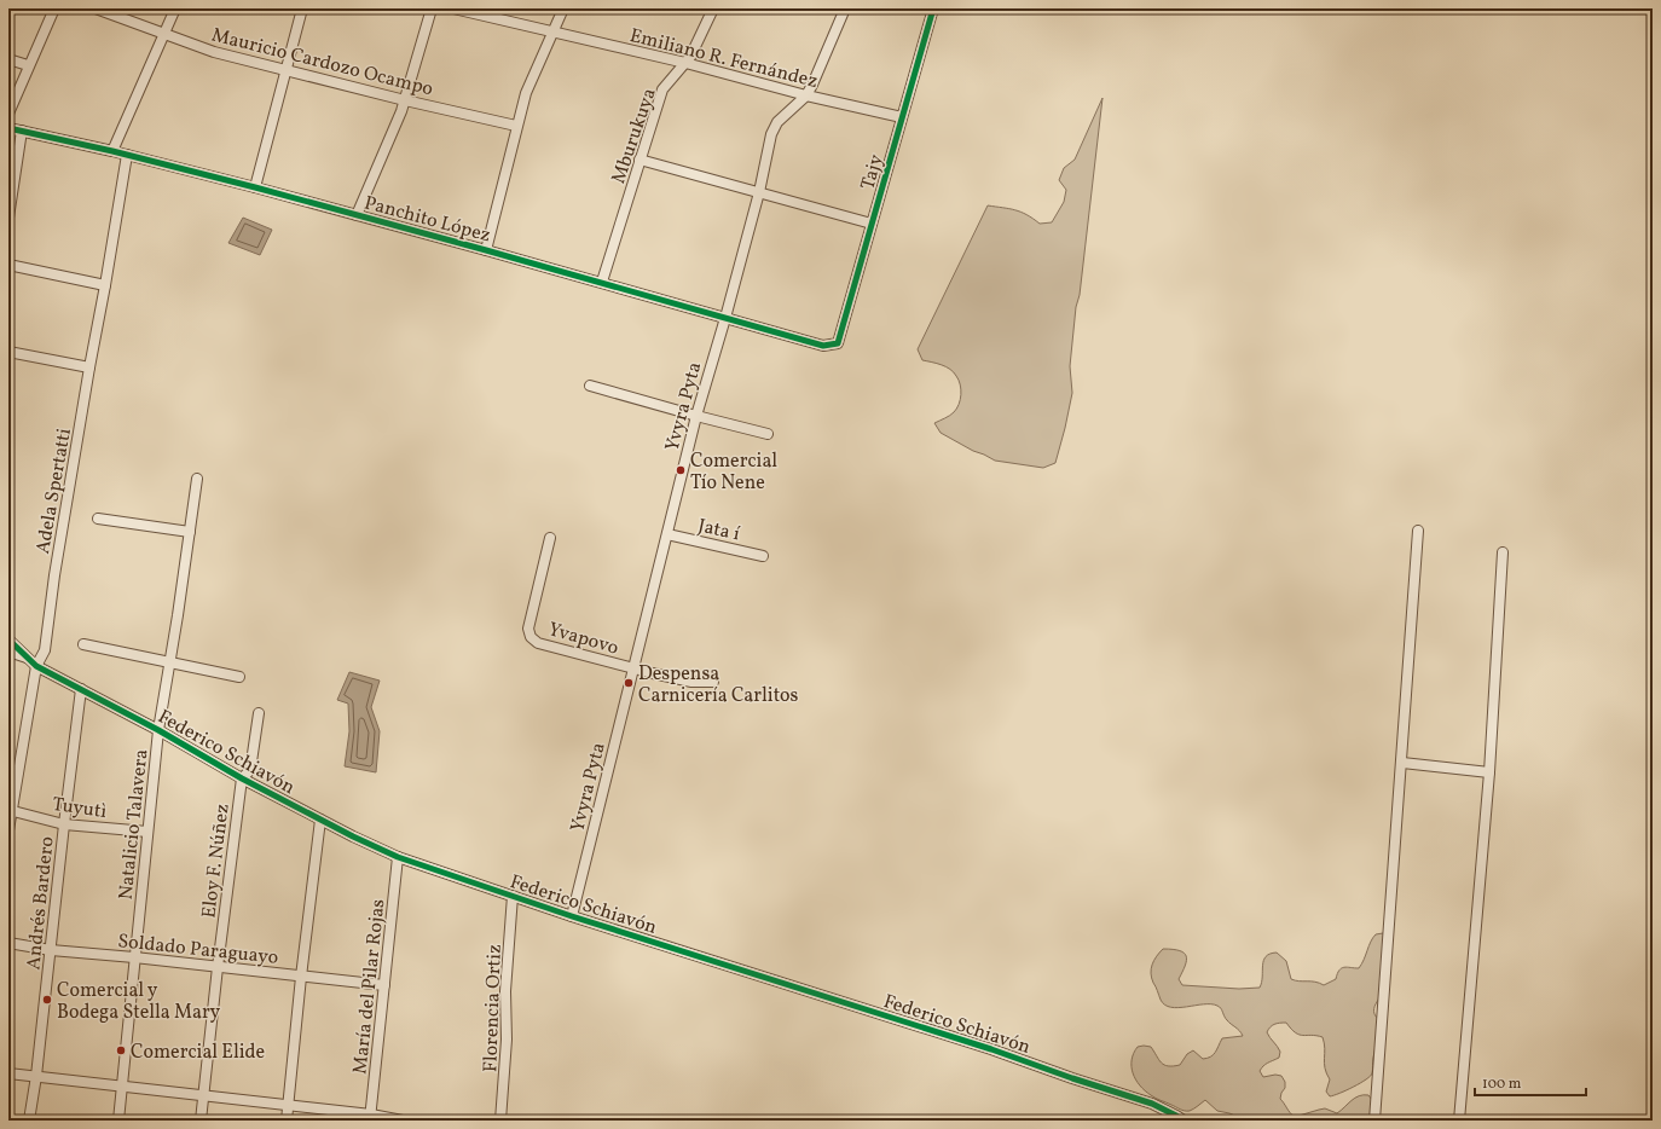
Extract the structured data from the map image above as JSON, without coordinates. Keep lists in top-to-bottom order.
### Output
{
  "streets": {
    "street": [
      "Emiliano R. Fernández",
      "Mauricio Cardozo Ocampo",
      "Mburukuya",
      "Tajy",
      "Panchito López",
      "Yvyra Pyta",
      "Adela Spertatti",
      "Jata í",
      "Yvapovo",
      "Federico Schiavón",
      "Tuyutì",
      "Natalicio Talavera",
      "Eloy F. Núñez",
      "Andrés Bardero",
      "Soldado Paraguayo",
      "María del Pilar Rojas",
      "Florencia Ortiz"
    ]
  },
  "crossings": [
    ["Emiliano R. Fernández", "Mburukuya"],
    ["Emiliano R. Fernández", "Tajy"],
    ["Emiliano R. Fernández", "Yvyra Pyta"],
    ["Mburukuya", "Panchito López"],
    ["Tajy", "Panchito López"],
    ["Panchito López", "Yvyra Pyta"],
    ["Panchito López", "Adela Spertatti"],
    ["Yvyra Pyta", "Jata í"],
    ["Yvyra Pyta", "Yvapovo"],
    ["Yvyra Pyta", "Federico Schiavón"],
    ["Adela Spertatti", "Federico Schiavón"],
    ["Adela Spertatti", "Tuyutì"],
    ["Federico Schiavón", "Natalicio Talavera"],
    ["Federico Schiavón", "Eloy F. Núñez"],
    ["Federico Schiavón", "Andrés Bardero"],
    ["Federico Schiavón", "María del Pilar Rojas"],
    ["Federico Schiavón", "Florencia Ortiz"],
    ["Tuyutì", "Natalicio Talavera"],
    ["Tuyutì", "Andrés Bardero"],
    ["Natalicio Talavera", "Soldado Paraguayo"],
    ["Eloy F. Núñez", "Soldado Paraguayo"],
    ["Andrés Bardero", "Soldado Paraguayo"],
    ["Soldado Paraguayo", "María del Pilar Rojas"]
  ],
  "places": [
    "Comercial Tío Nene",
    "Despensa Carnicería Carlitos",
    "Comercial y Bodega Stella Mary",
    "Comercial Elide"
  ],
  "scale_bar": "100 m"
}
